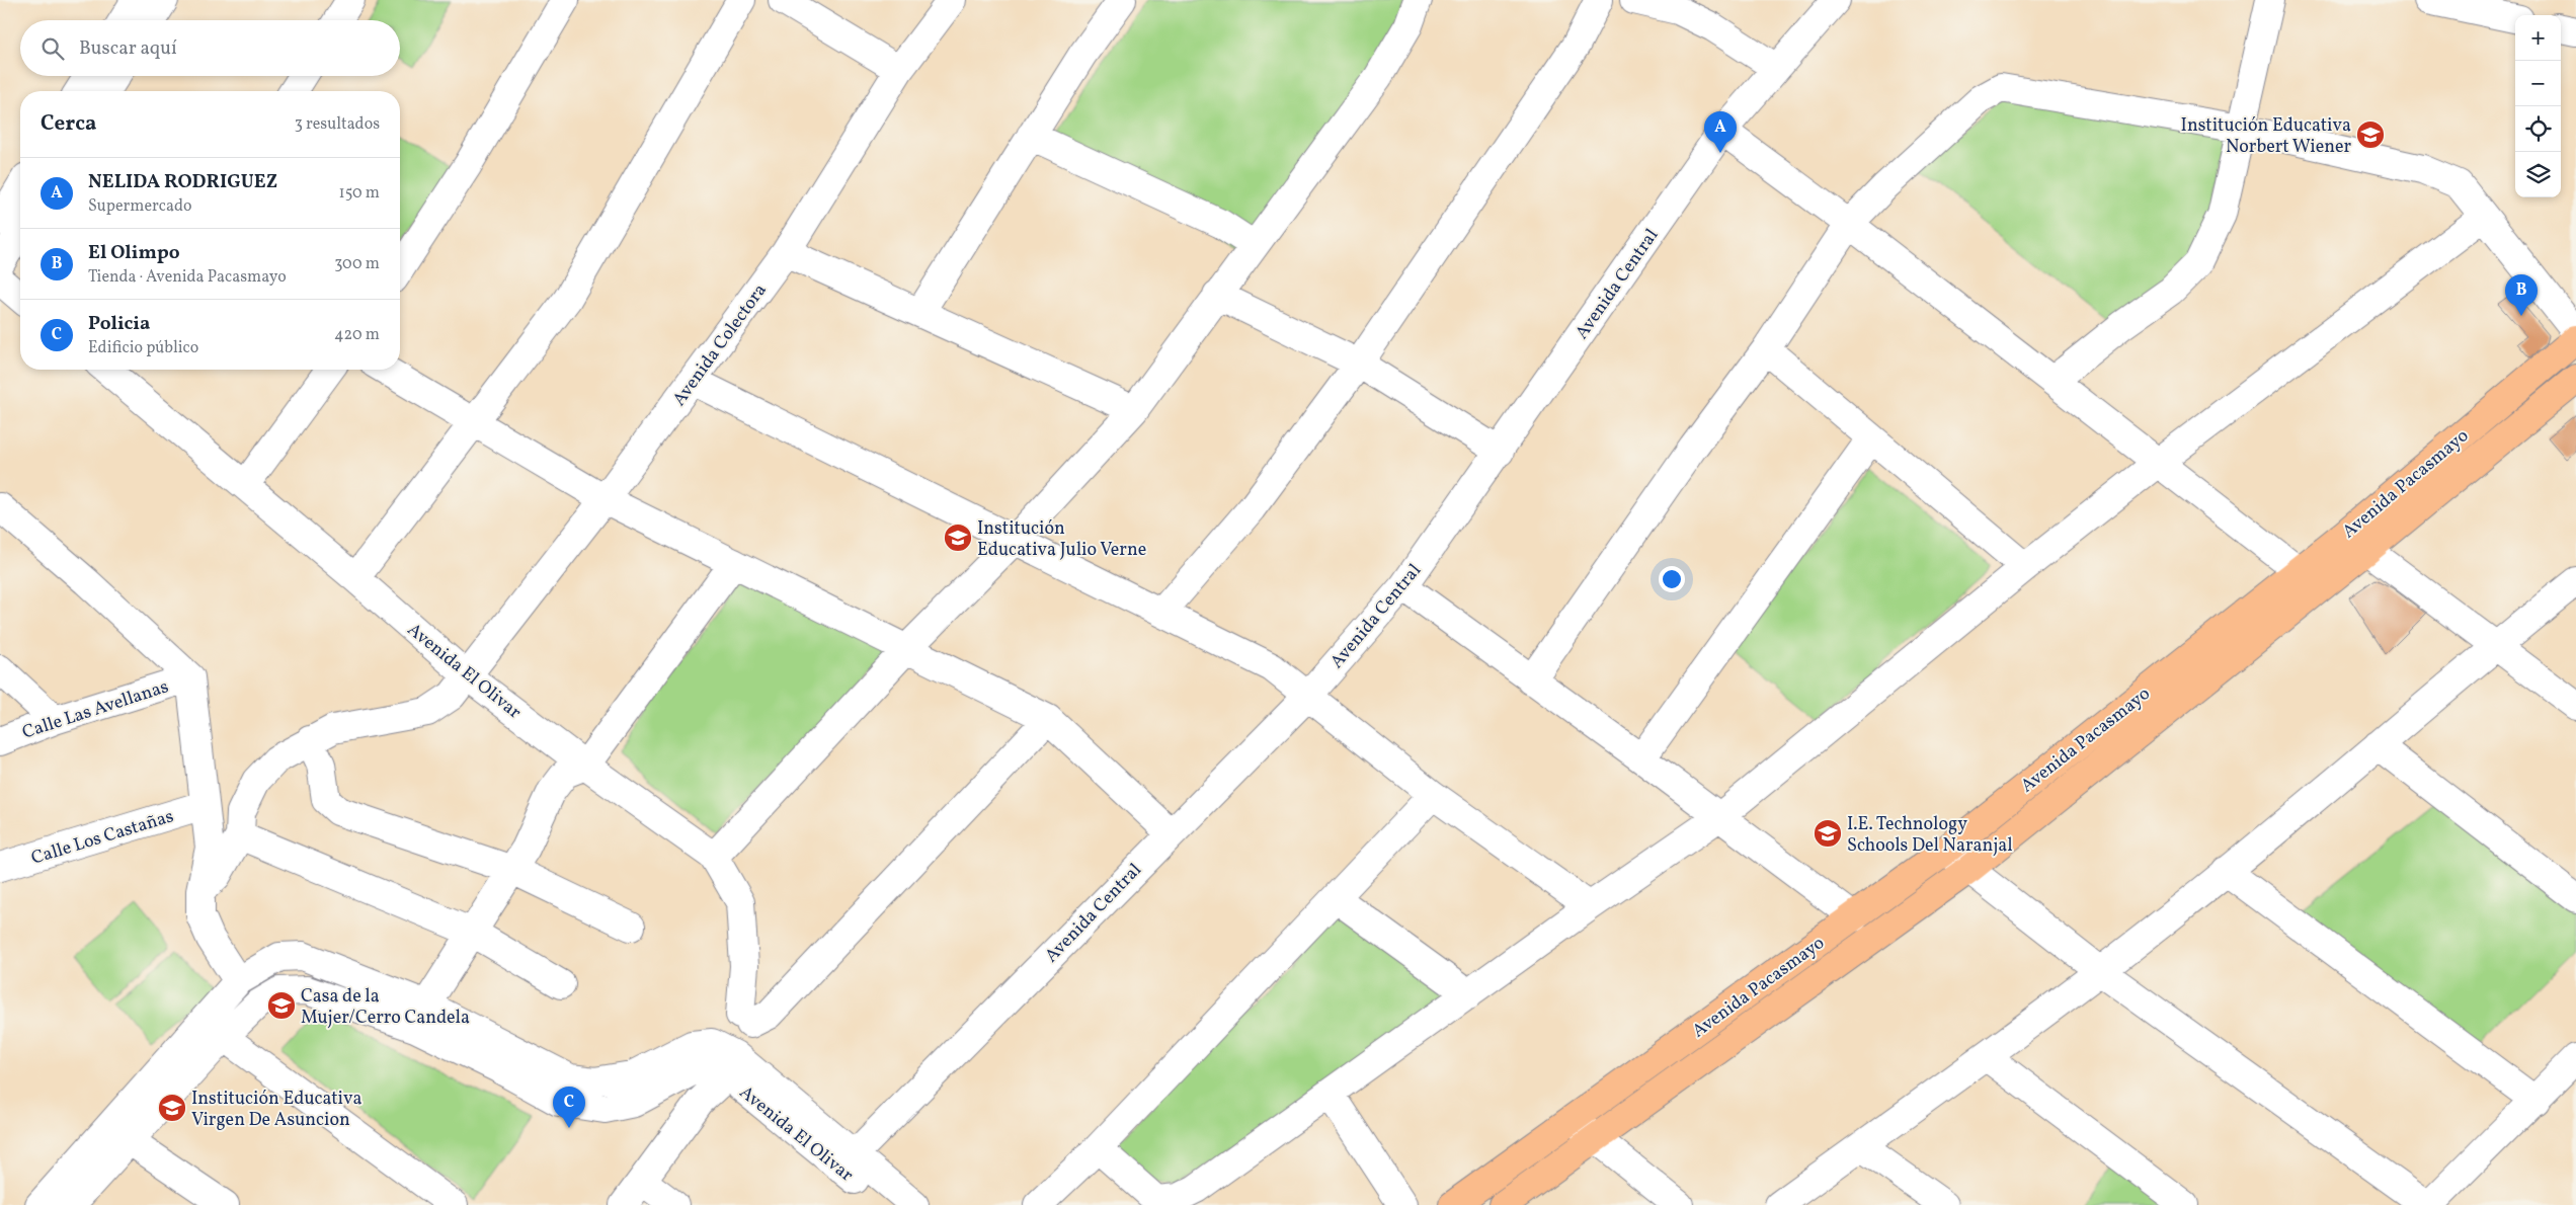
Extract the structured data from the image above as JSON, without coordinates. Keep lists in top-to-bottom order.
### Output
{
  "streets": {
    "main road": ["Avenida Pacasmayo"],
    "street": [
      "Avenida Central",
      "Avenida Colectora",
      "Avenida El Olivar",
      "Calle Las Avellanas",
      "Calle Los Castañas"
    ]
  },
  "crossings": [
    ["Avenida Central", "Avenida El Olivar"],
    ["Avenida Colectora", "Avenida El Olivar"]
  ],
  "places": {
    "school or university": [
      "Institución Educativa Norbert Wiener",
      "Institución Educativa Julio Verne",
      "I.E. Technology Schools Del Naranjal",
      "Casa de la Mujer/Cerro Candela",
      "Institución Educativa Virgen De Asuncion"
    ]
  },
  "page": {
    "map_buttons": ["+", "−"],
    "search": "Buscar aquí",
    "heading": ["Cerca", "3 resultados"],
    "pins": ["A", "B", "C"],
    "list": [
      {
        "mark": "A",
        "name": "NELIDA RODRIGUEZ",
        "note": "Supermercado",
        "value": "150 m"
      },
      {
        "mark": "B",
        "name": "El Olimpo",
        "note": "Tienda · Avenida Pacasmayo",
        "value": "300 m"
      },
      {
        "mark": "C",
        "name": "Policia",
        "note": "Edificio público",
        "value": "420 m"
      }
    ]
  }
}
